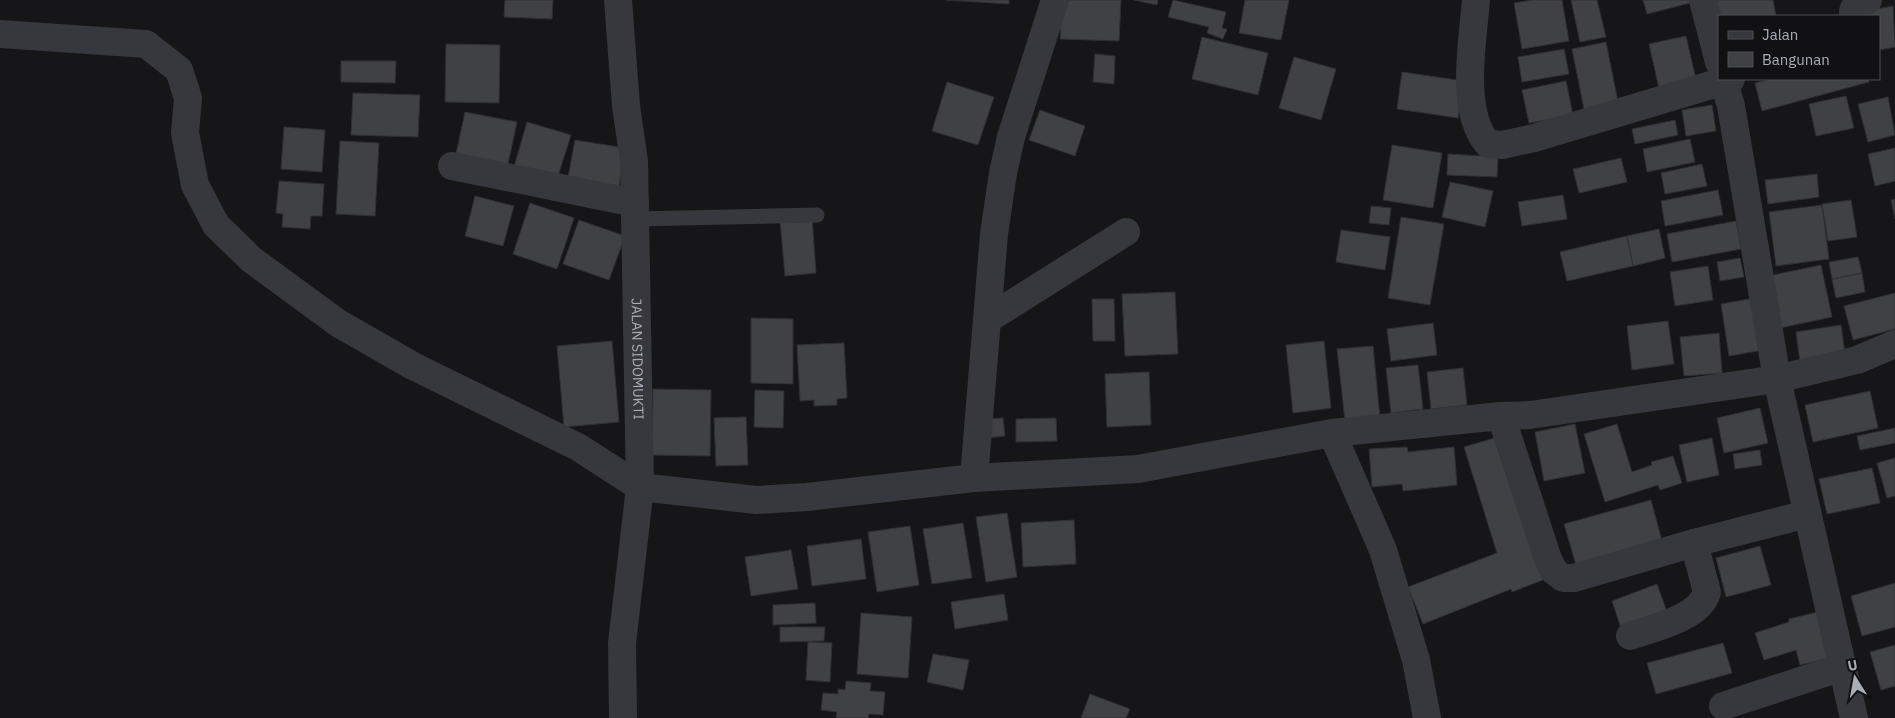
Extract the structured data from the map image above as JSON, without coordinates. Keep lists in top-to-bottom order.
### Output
{
  "streets": {
    "street": ["JALAN SIDOMUKTI"]
  },
  "legend": ["Jalan", "Bangunan"],
  "north": "top"
}
